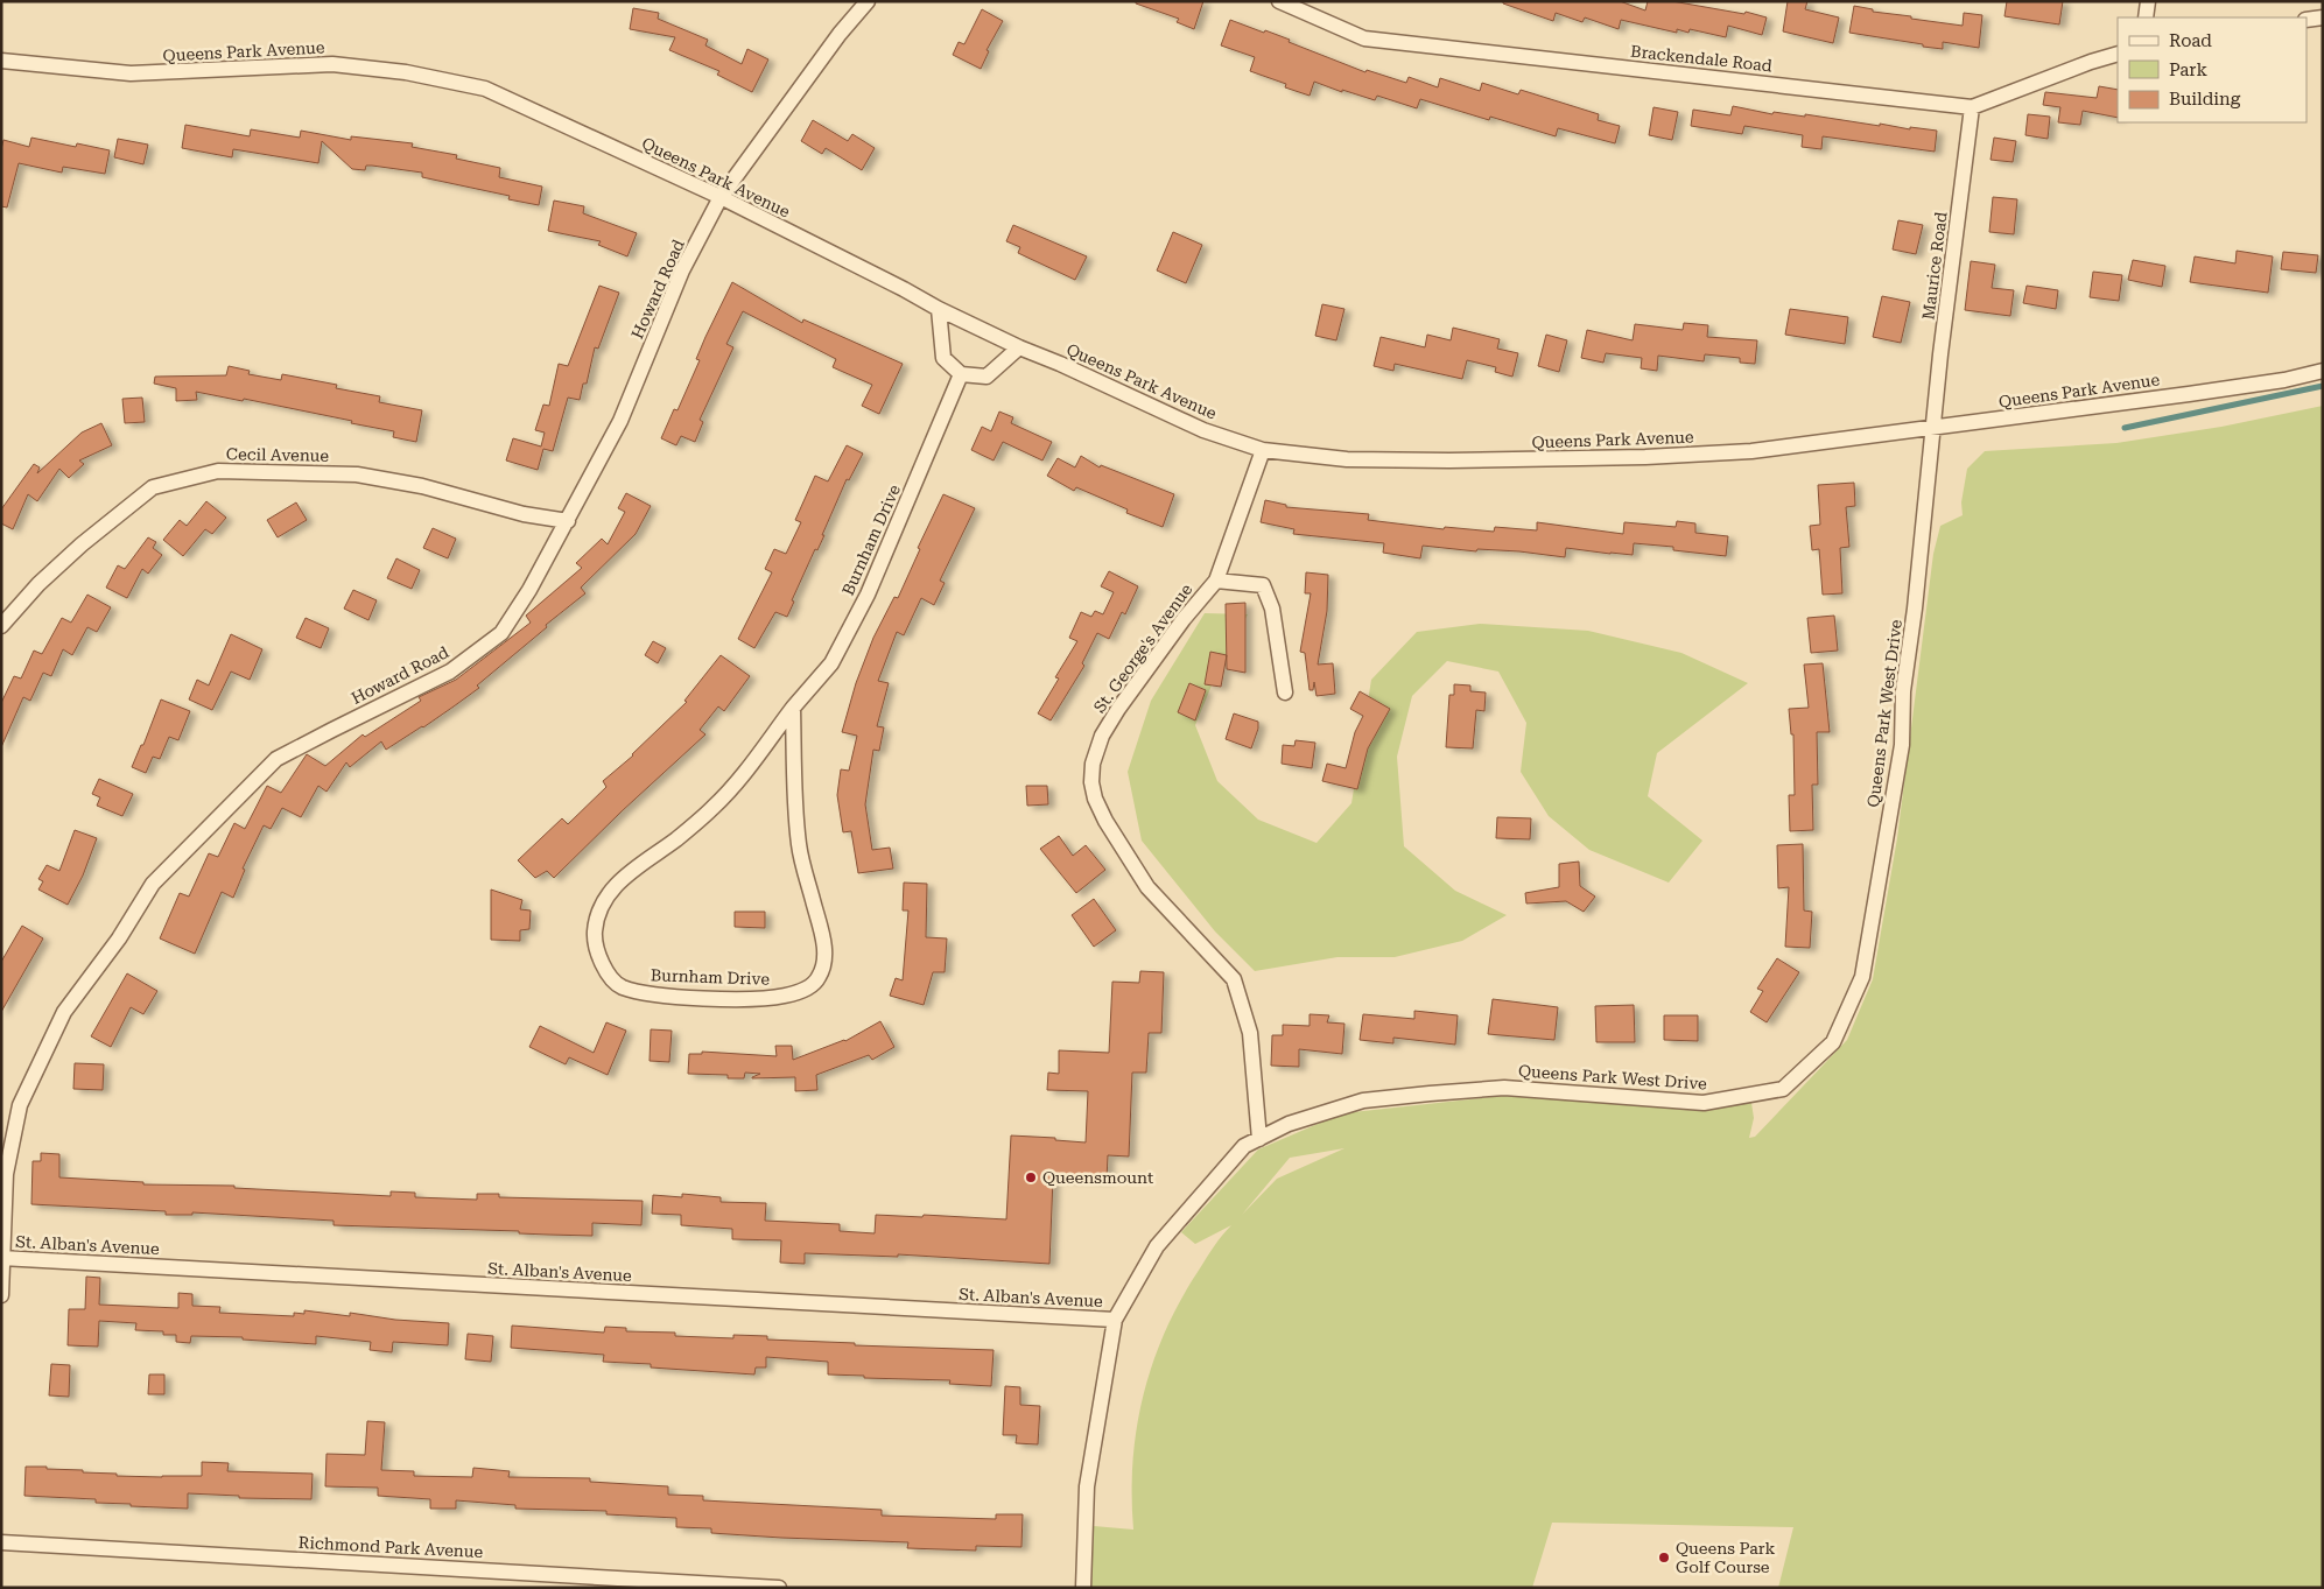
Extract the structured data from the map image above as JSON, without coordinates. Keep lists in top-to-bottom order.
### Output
{
  "streets": {
    "street": [
      "Queens Park Avenue",
      "Brackendale Road",
      "Maurice Road",
      "Howard Road",
      "Cecil Avenue",
      "Burnham Drive",
      "St. George's Avenue",
      "Queens Park West Drive",
      "St. Alban's Avenue",
      "Richmond Park Avenue"
    ]
  },
  "crossings": [
    ["Queens Park Avenue", "Maurice Road"],
    ["Queens Park Avenue", "Howard Road"],
    ["Queens Park Avenue", "St. George's Avenue"],
    ["Queens Park Avenue", "Queens Park West Drive"],
    ["Brackendale Road", "Maurice Road"],
    ["Maurice Road", "Queens Park West Drive"],
    ["Howard Road", "Cecil Avenue"],
    ["Howard Road", "St. Alban's Avenue"],
    ["St. George's Avenue", "Queens Park West Drive"],
    ["Queens Park West Drive", "St. Alban's Avenue"]
  ],
  "places": ["Queensmount", "Queens Park Golf Course"],
  "legend": ["Road", "Park", "Building"]
}
